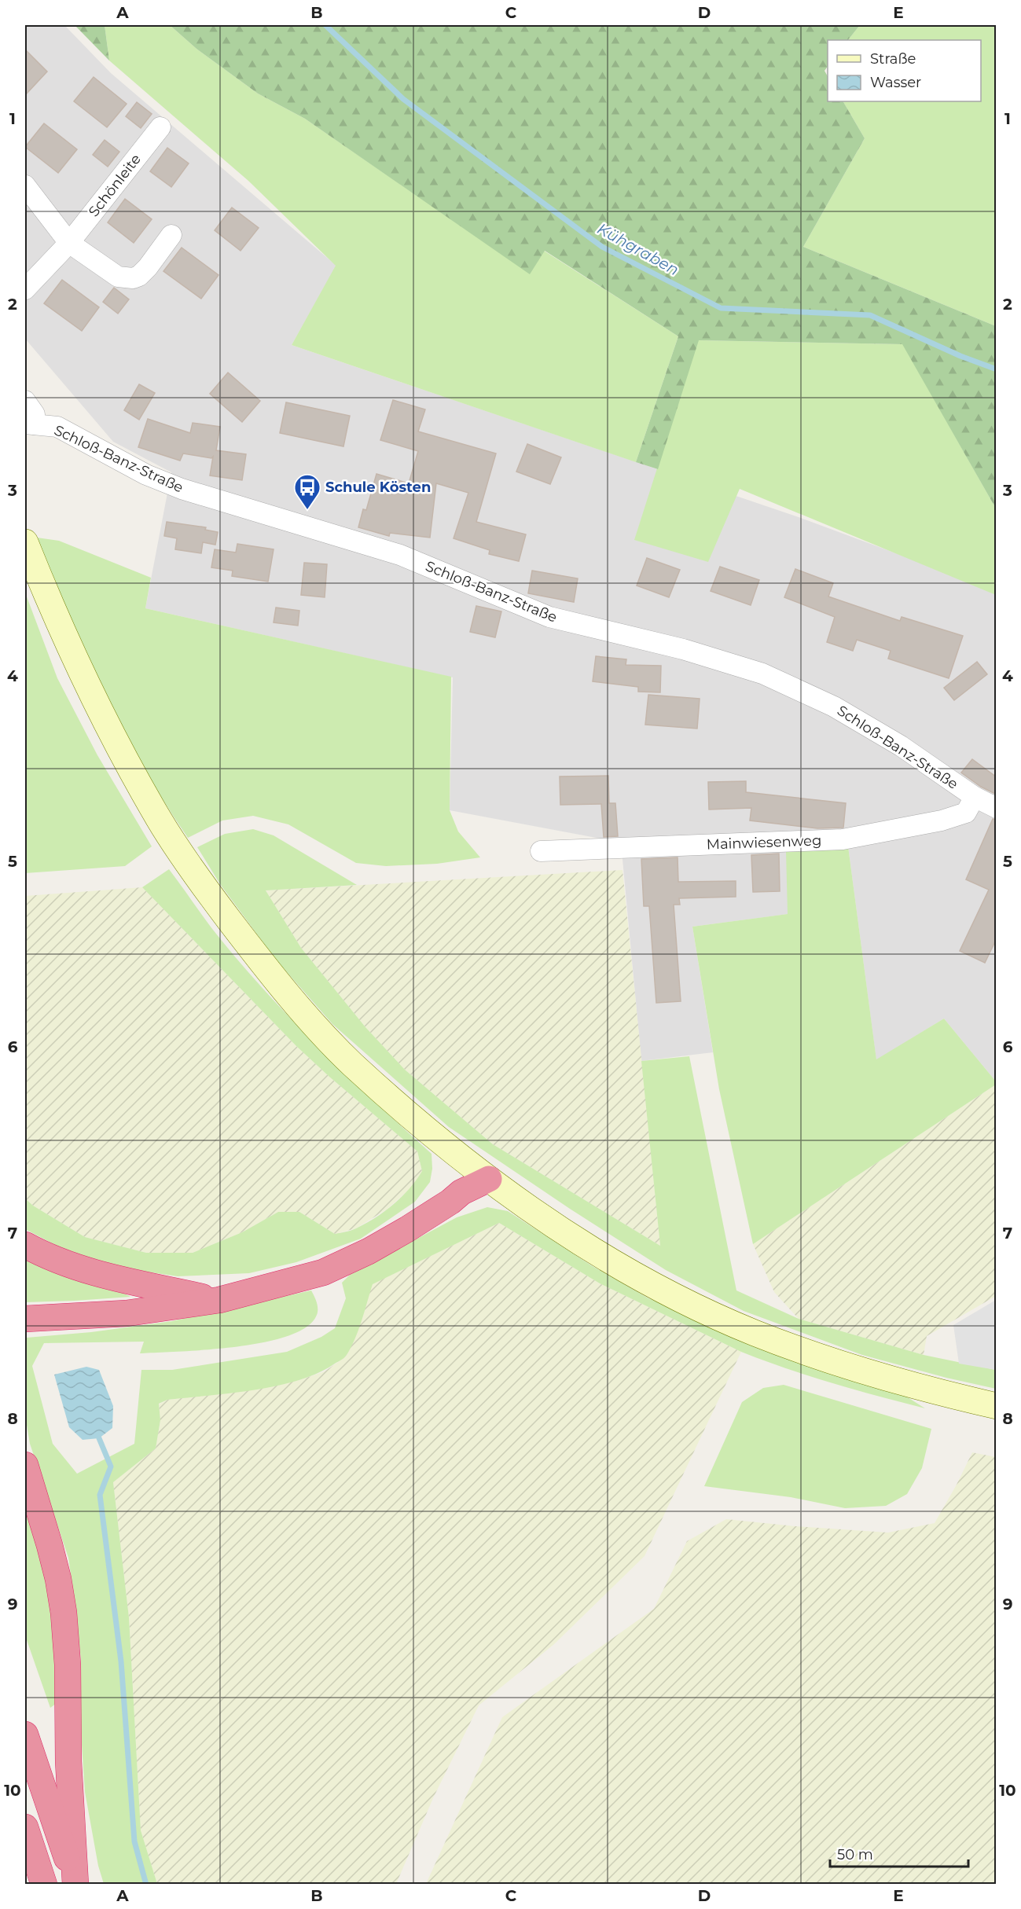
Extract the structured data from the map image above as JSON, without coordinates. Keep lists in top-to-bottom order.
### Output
{
  "streets": {
    "street": ["Schönleite", "Schloß-Banz-Straße", "Mainwiesenweg"]
  },
  "crossings": [
    ["Schloß-Banz-Straße", "Mainwiesenweg"]
  ],
  "water": ["Kühgraben"],
  "places": {
    "bus stop": ["Schule Kösten"]
  },
  "legend": ["Straße", "Wasser"],
  "scale_bar": "50 m",
  "grid": {
    "columns": [
      "A",
      "B",
      "C",
      "D",
      "E"
    ],
    "rows": [
      "1",
      "2",
      "3",
      "4",
      "5",
      "6",
      "7",
      "8",
      "9",
      "10"
    ]
  }
}
